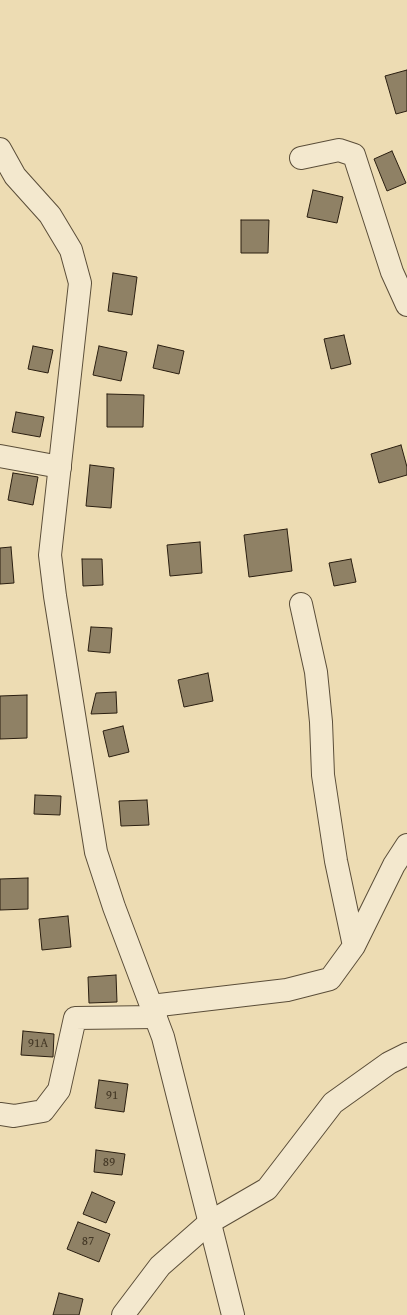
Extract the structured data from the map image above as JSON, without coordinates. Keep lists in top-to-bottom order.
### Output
{
  "house_numbers": [
    "91А",
    "91",
    "89",
    "87"
  ]
}
